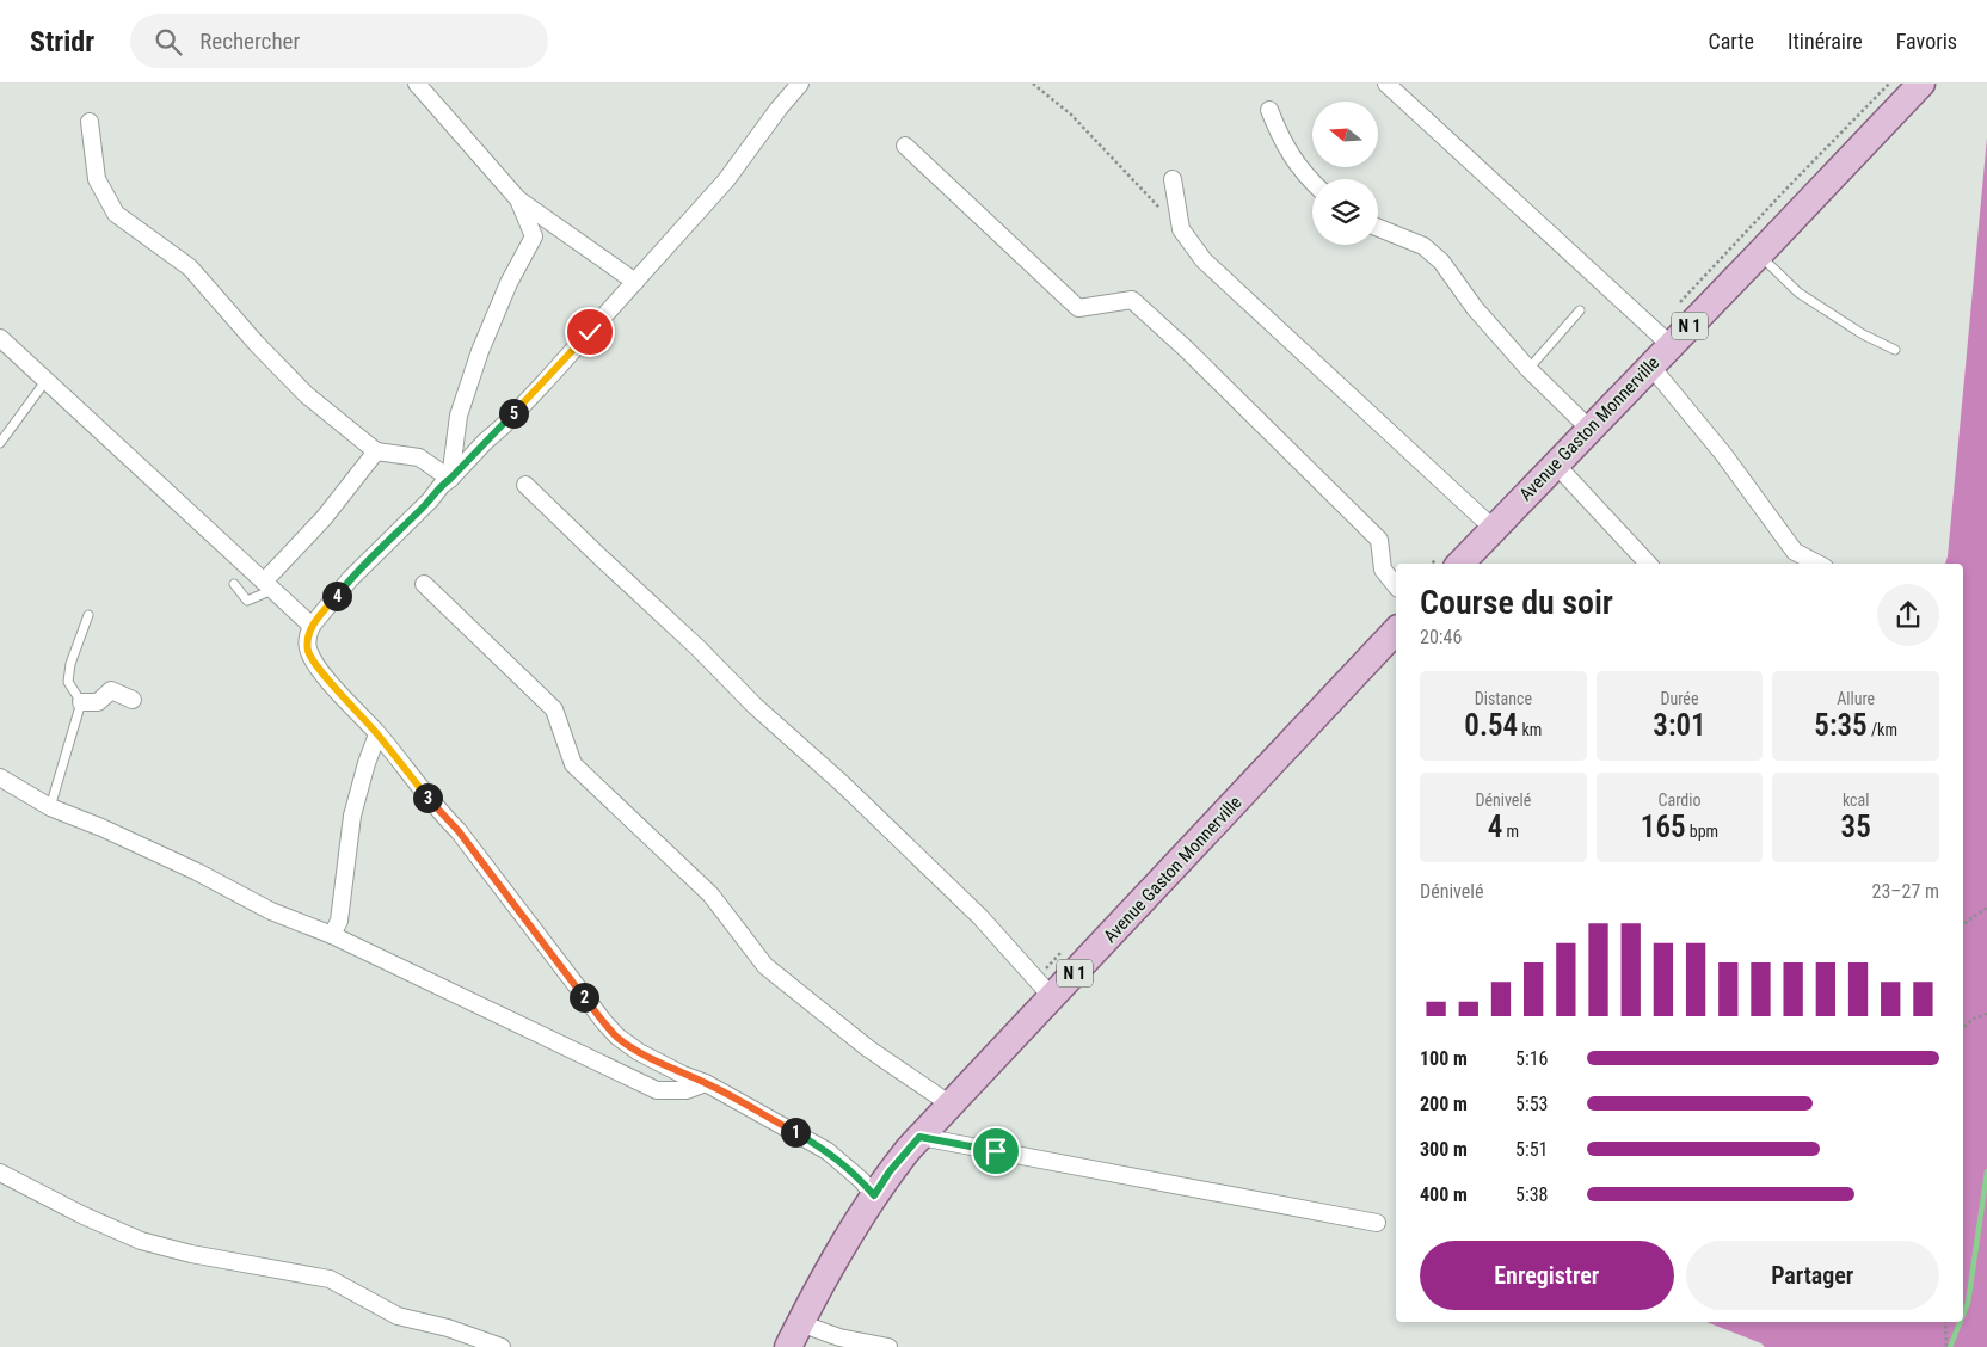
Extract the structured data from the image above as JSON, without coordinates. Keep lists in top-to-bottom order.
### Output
{
  "streets": {
    "main road": ["N 1", "Avenue Gaston Monnerville"]
  },
  "north": "left",
  "page": {
    "header": "Stridr",
    "search": "Rechercher",
    "nav": ["Carte", "Itinéraire", "Favoris"],
    "pins": [
      "5",
      "4",
      "3",
      "2",
      "1"
    ],
    "heading": ["Course du soir", "20:46"],
    "stats": [
      ["Distance", "0.54 km"],
      ["Durée", "3:01"],
      ["Allure", "5:35 /km"],
      ["Dénivelé", "4 m"],
      ["Cardio", "165 bpm"],
      ["kcal", "35"]
    ],
    "chart": ["Dénivelé", "23–27 m"],
    "list": [
      {
        "name": "100 m",
        "note": "5:16"
      },
      {
        "name": "200 m",
        "note": "5:53"
      },
      {
        "name": "300 m",
        "note": "5:51"
      },
      {
        "name": "400 m",
        "note": "5:38"
      }
    ],
    "buttons": ["Enregistrer", "Partager"]
  }
}
